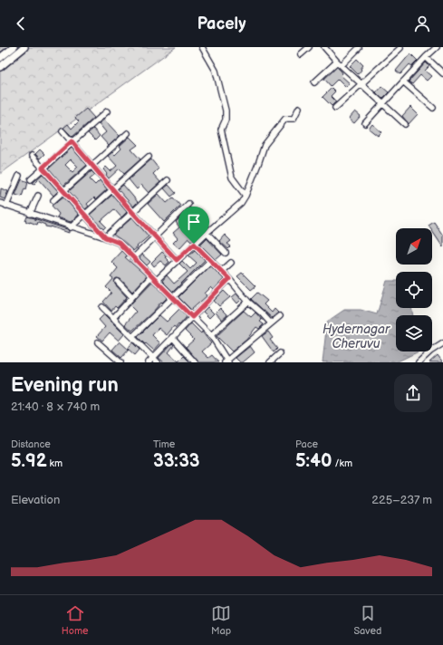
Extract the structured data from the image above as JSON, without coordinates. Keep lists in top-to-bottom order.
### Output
{
  "water": ["Hydernagar Cheruvu"],
  "north": "top right",
  "page": {
    "header": "Pacely",
    "heading": ["Evening run", "21:40 · 8 × 740 m"],
    "stats": [
      ["Distance", "5.92 km"],
      ["Time", "33:33"],
      ["Pace", "5:40 /km"]
    ],
    "chart": ["Elevation", "225–237 m"],
    "tabs": ["Home", "Map", "Saved"]
  }
}
